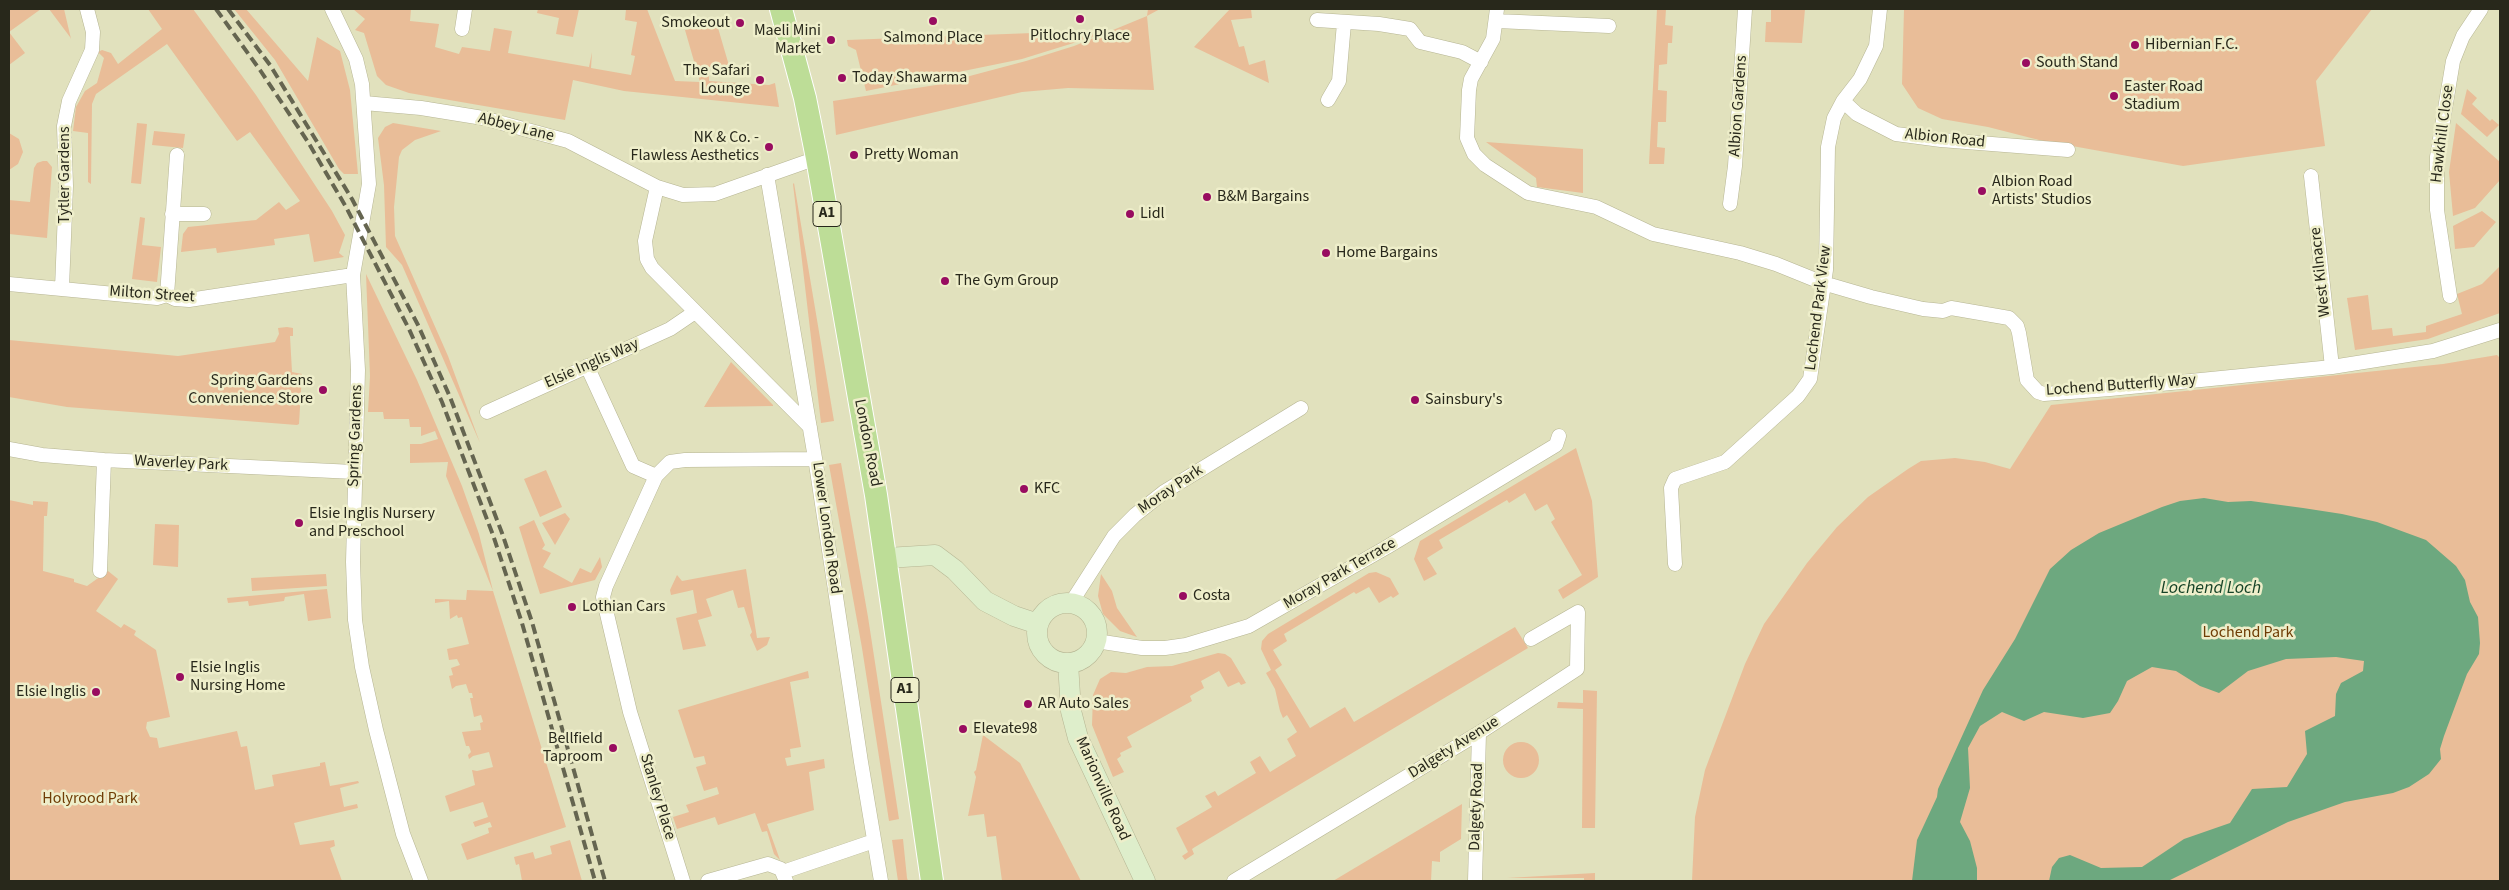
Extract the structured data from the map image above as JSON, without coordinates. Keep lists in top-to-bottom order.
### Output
{
  "streets": {
    "main road": ["A1", "London Road"],
    "street": [
      "Albion Gardens",
      "Abbey Lane",
      "Hawkhill Close",
      "Albion Road",
      "Tytler Gardens",
      "West Kilnacre",
      "Milton Street",
      "Lochend Park View",
      "Elsie Inglis Way",
      "Lochend Butterfly Way",
      "Spring Gardens",
      "Waverley Park",
      "Moray Park",
      "Lower London Road",
      "Moray Park Terrace",
      "Dalgety Avenue",
      "Marionville Road",
      "Stanley Place",
      "Dalgety Road"
    ]
  },
  "crossings": [
    ["Abbey Lane", "Spring Gardens"],
    ["Abbey Lane", "London Road"],
    ["Abbey Lane", "Lower London Road"],
    ["Albion Road", "Lochend Park View"],
    ["Tytler Gardens", "Milton Street"],
    ["West Kilnacre", "Lochend Butterfly Way"],
    ["Milton Street", "Spring Gardens"],
    ["Lochend Park View", "Lochend Butterfly Way"],
    ["Spring Gardens", "Waverley Park"],
    ["Moray Park", "Moray Park Terrace"],
    ["Moray Park", "Marionville Road"],
    ["Moray Park Terrace", "Marionville Road"],
    ["Dalgety Avenue", "Dalgety Road"]
  ],
  "water": ["Lochend Loch"],
  "parks": ["Lochend Park", "Holyrood Park"],
  "places": [
    "Pitlochry Place",
    "Salmond Place",
    "Smokeout",
    "Maeli Mini Market",
    "Hibernian F.C.",
    "South Stand",
    "Today Shawarma",
    "The Safari Lounge",
    "Easter Road Stadium",
    "NK & Co. - Flawless Aesthetics",
    "Pretty Woman",
    "Albion Road Artists' Studios",
    "B&M Bargains",
    "Lidl",
    "Home Bargains",
    "The Gym Group",
    "Spring Gardens Convenience Store",
    "Sainsbury's",
    "KFC",
    "Elsie Inglis Nursery and Preschool",
    "Costa",
    "Lothian Cars",
    "Elsie Inglis Nursing Home",
    "Elsie Inglis",
    "AR Auto Sales",
    "Elevate98",
    "Bellfield Taproom"
  ]
}
